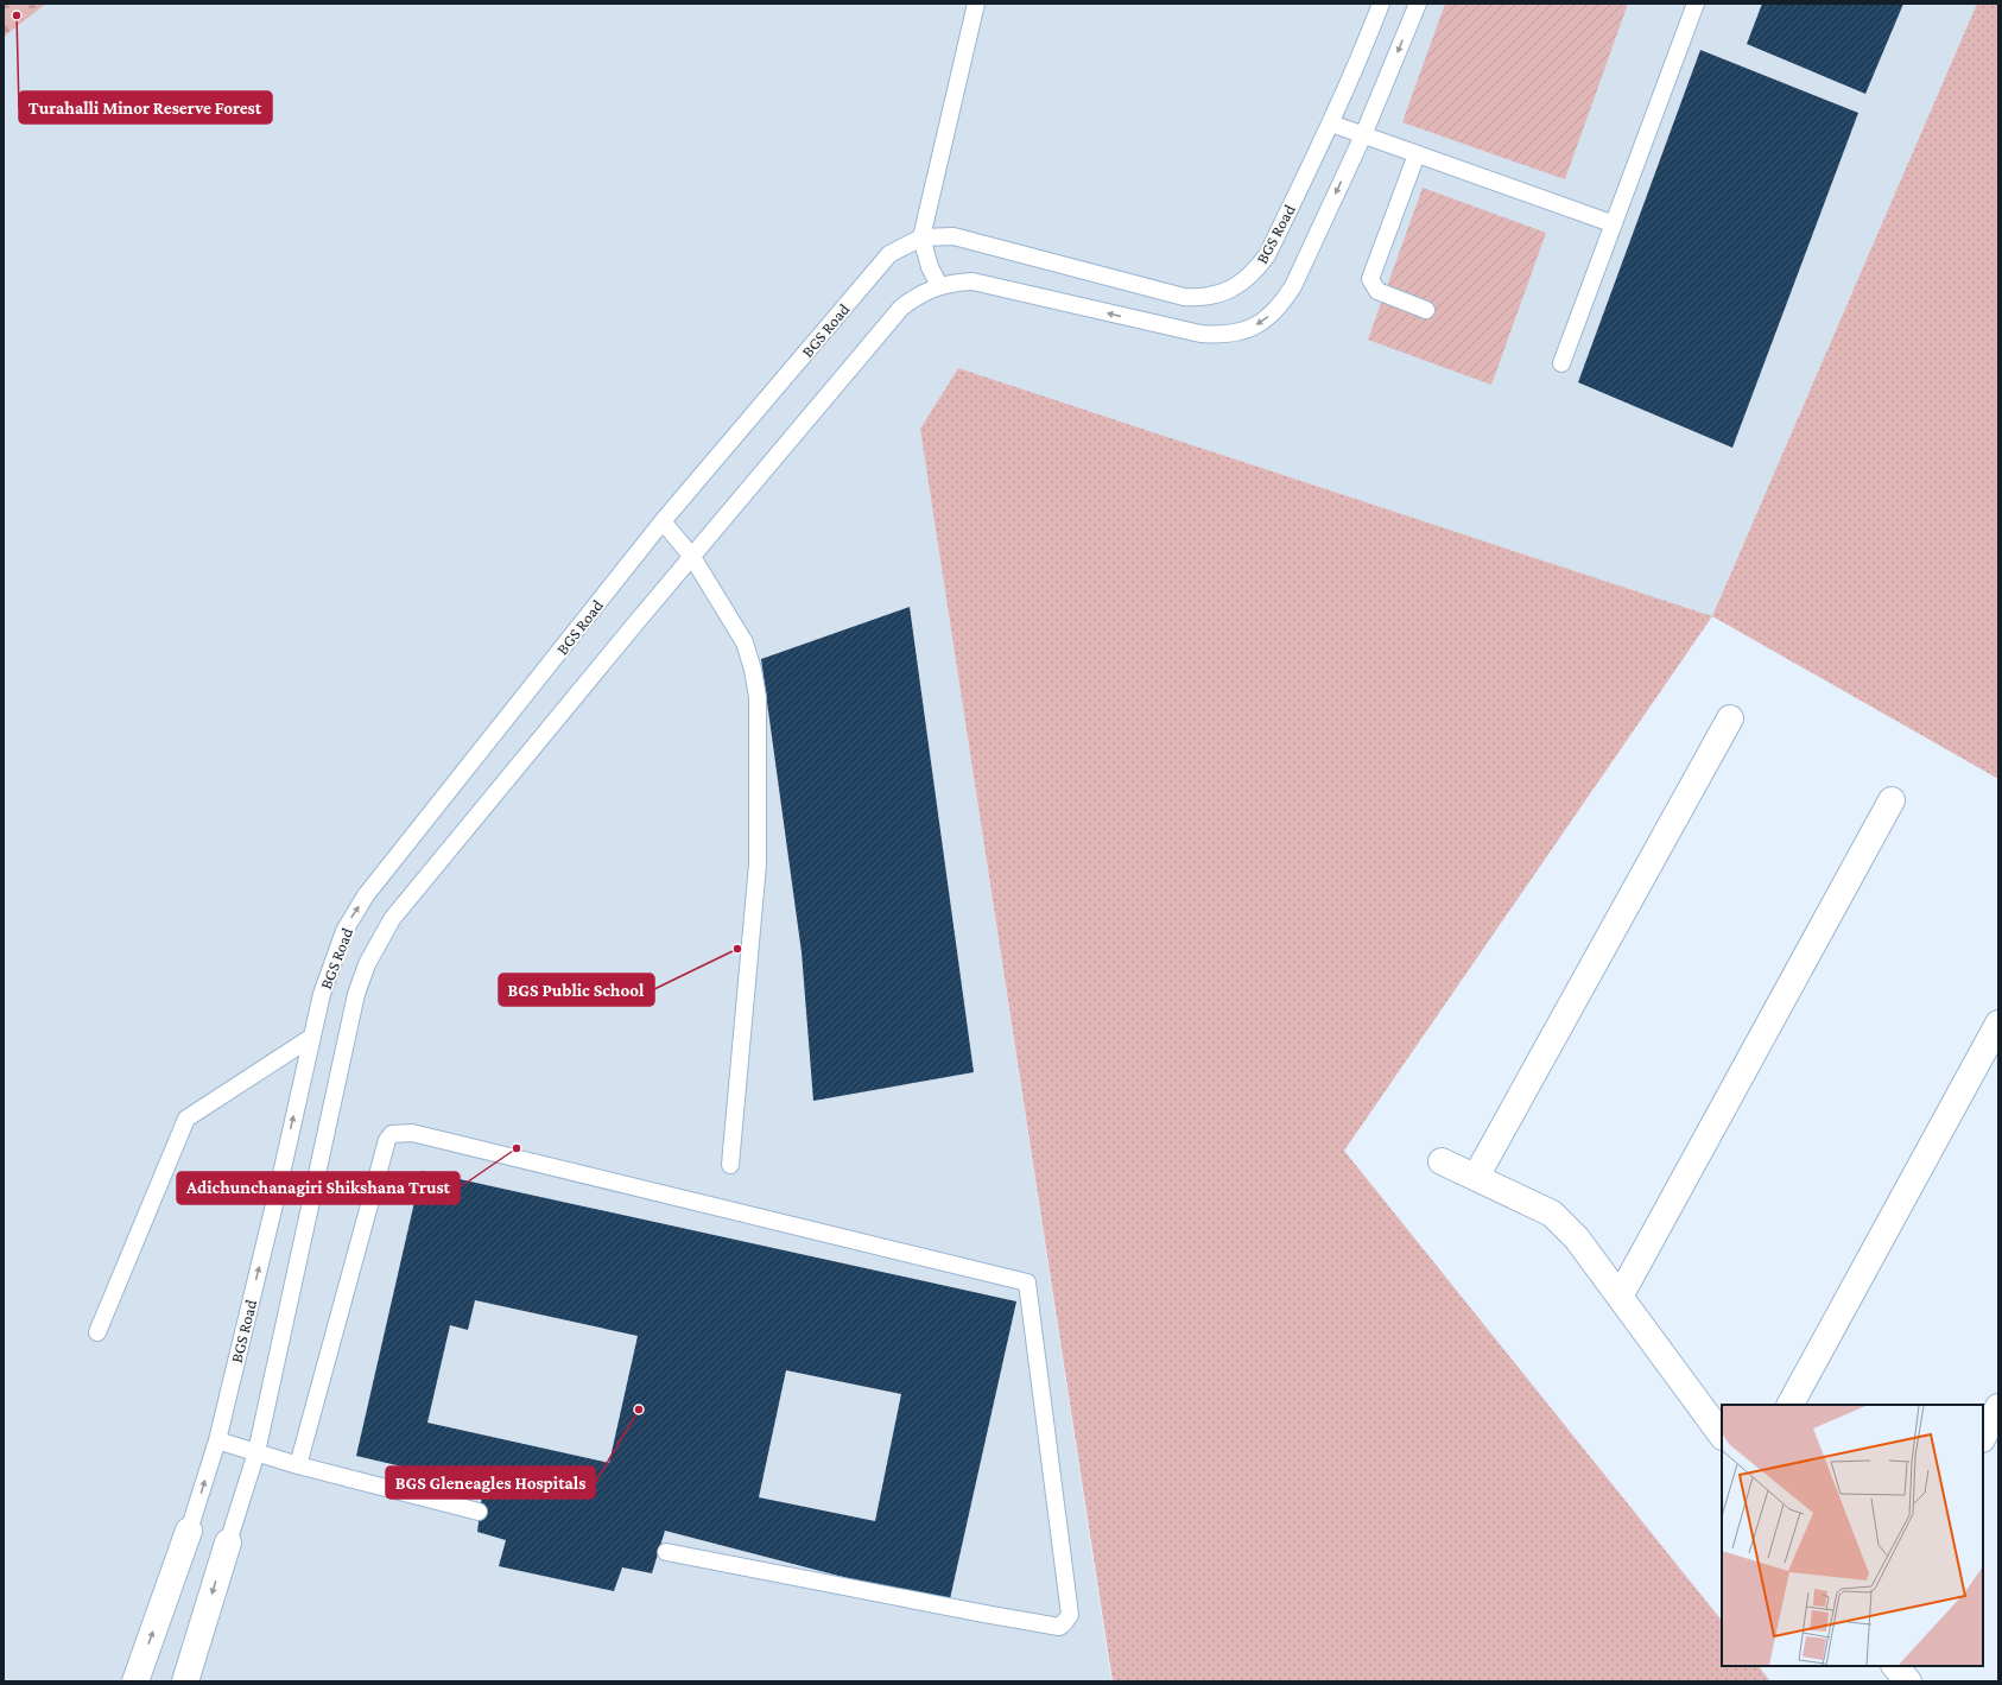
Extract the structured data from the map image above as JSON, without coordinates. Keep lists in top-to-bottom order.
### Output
{
  "streets": {
    "street": ["BGS Road"]
  },
  "places": [
    "Turahalli Minor Reserve Forest",
    "BGS Public School",
    "Adichunchanagiri Shikshana Trust",
    "BGS Gleneagles Hospitals"
  ]
}
